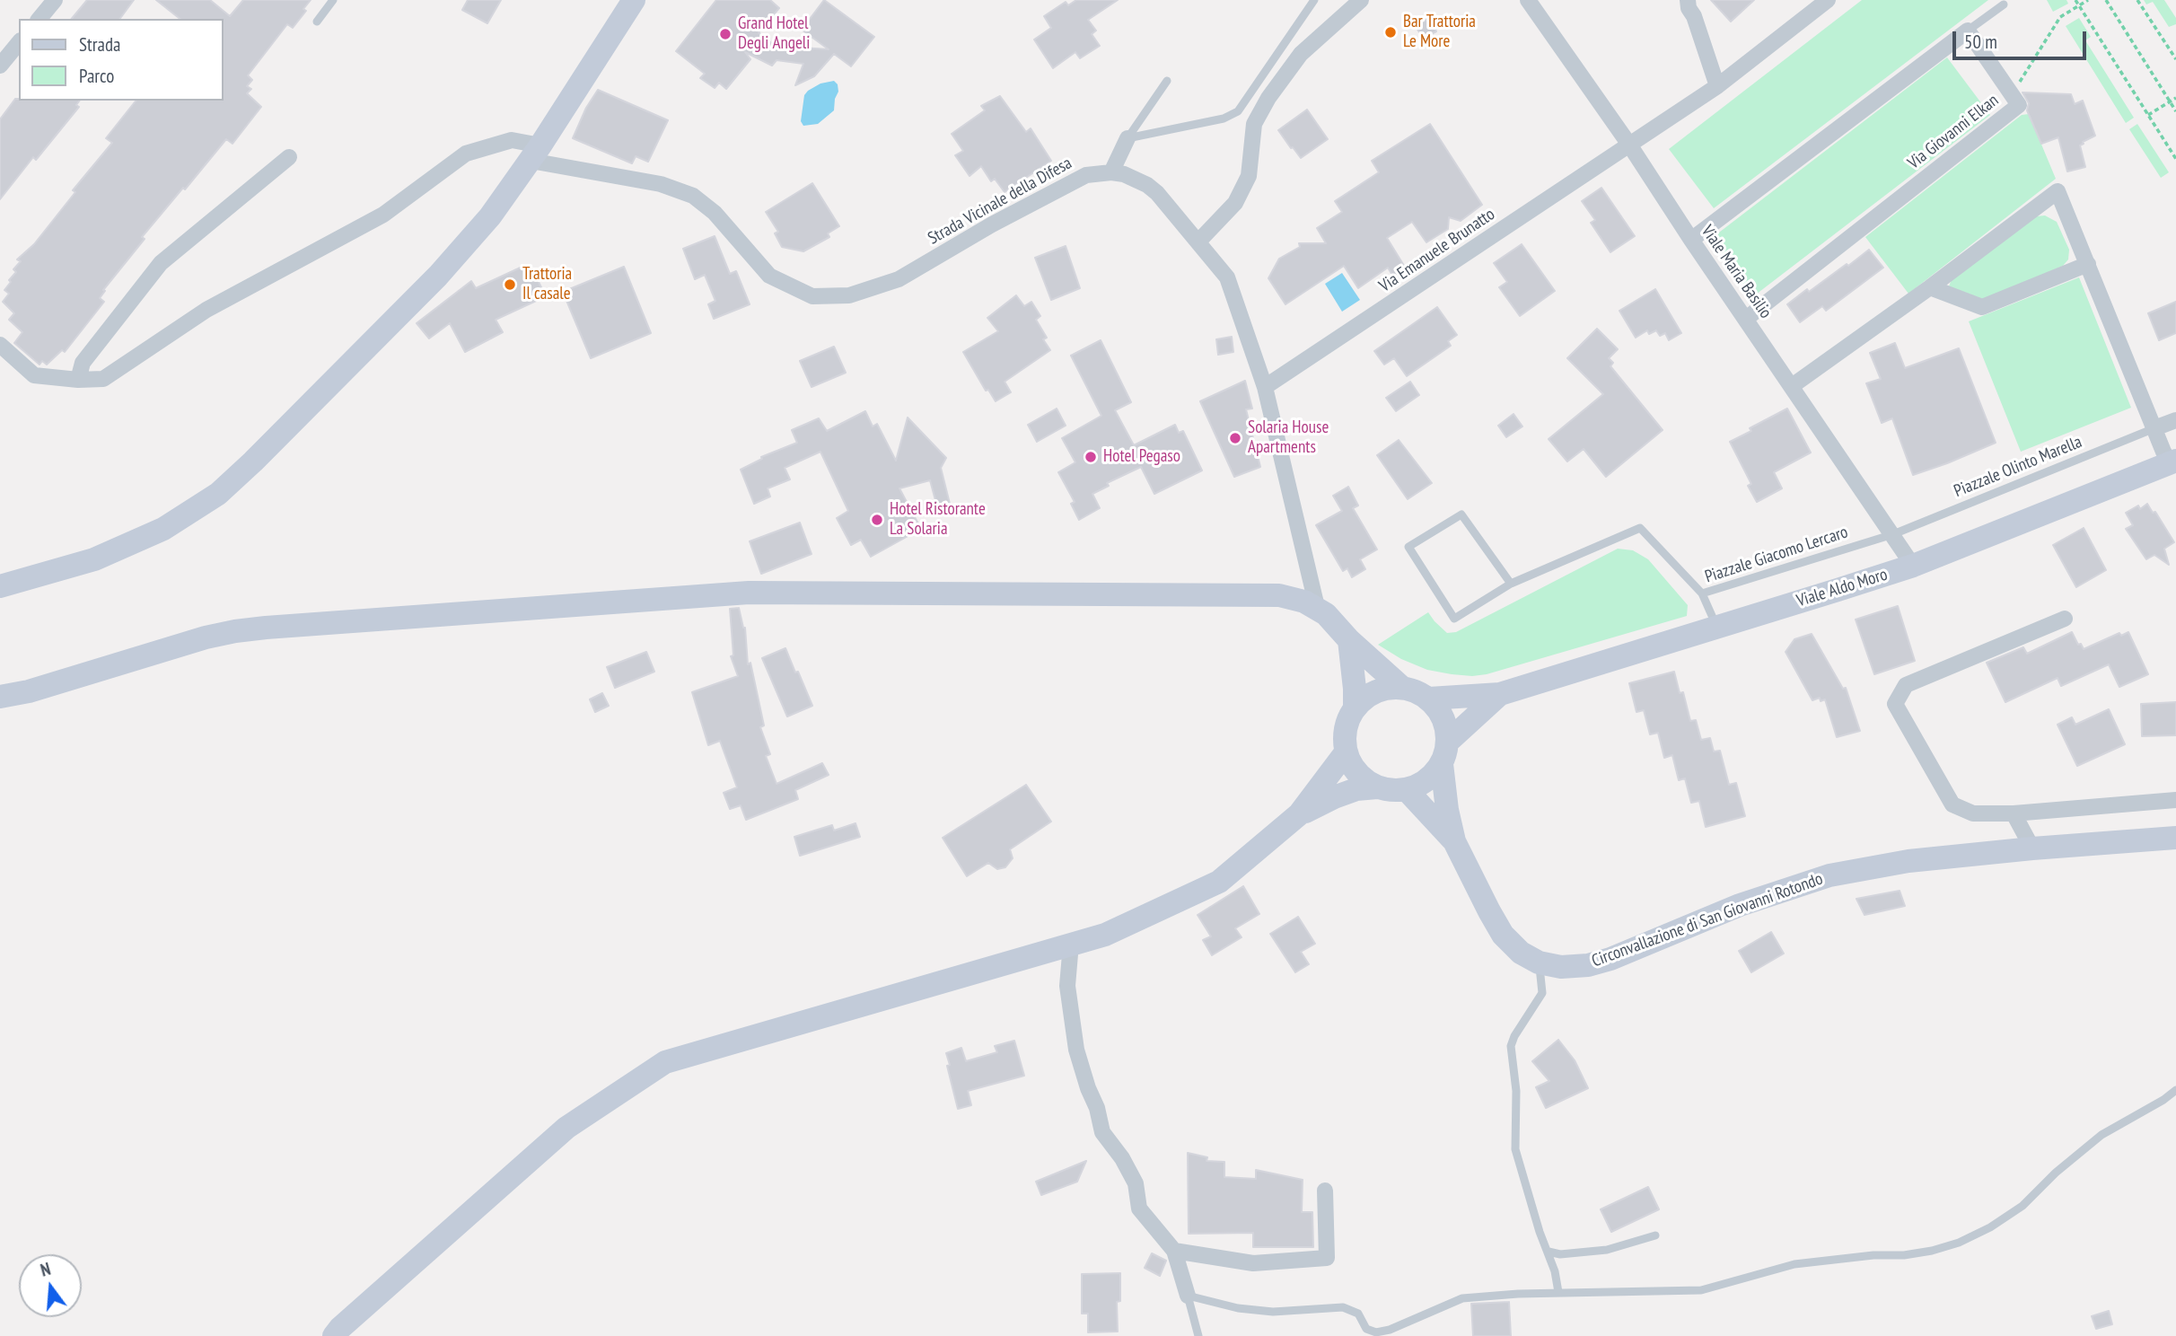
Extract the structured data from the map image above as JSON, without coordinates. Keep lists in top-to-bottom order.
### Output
{
  "streets": {
    "main road": ["Viale Aldo Moro", "Circonvallazione di San Giovanni Rotondo"],
    "street": [
      "Via Giovanni Elkan",
      "Strada Vicinale della Difesa",
      "Via Emanuele Brunatto",
      "Viale Maria Basilio"
    ],
    "lane": ["Piazzale Olinto Marella", "Piazzale Giacomo Lercaro"]
  },
  "crossings": [
    ["Via Giovanni Elkan", "Viale Maria Basilio"],
    ["Strada Vicinale della Difesa", "Via Emanuele Brunatto"],
    ["Via Emanuele Brunatto", "Viale Maria Basilio"],
    ["Viale Maria Basilio", "Piazzale Olinto Marella"],
    ["Viale Maria Basilio", "Piazzale Giacomo Lercaro"],
    ["Viale Maria Basilio", "Viale Aldo Moro"],
    ["Piazzale Olinto Marella", "Piazzale Giacomo Lercaro"],
    ["Piazzale Giacomo Lercaro", "Viale Aldo Moro"],
    ["Viale Aldo Moro", "Circonvallazione di San Giovanni Rotondo"]
  ],
  "places": [
    "Bar Trattoria Le More",
    "Grand Hotel Degli Angeli",
    "Trattoria Il casale",
    "Solaria House Apartments",
    "Hotel Pegaso",
    "Hotel Ristorante La Solaria"
  ],
  "legend": ["Strada", "Parco"],
  "scale_bar": "50 m",
  "north": "top"
}
